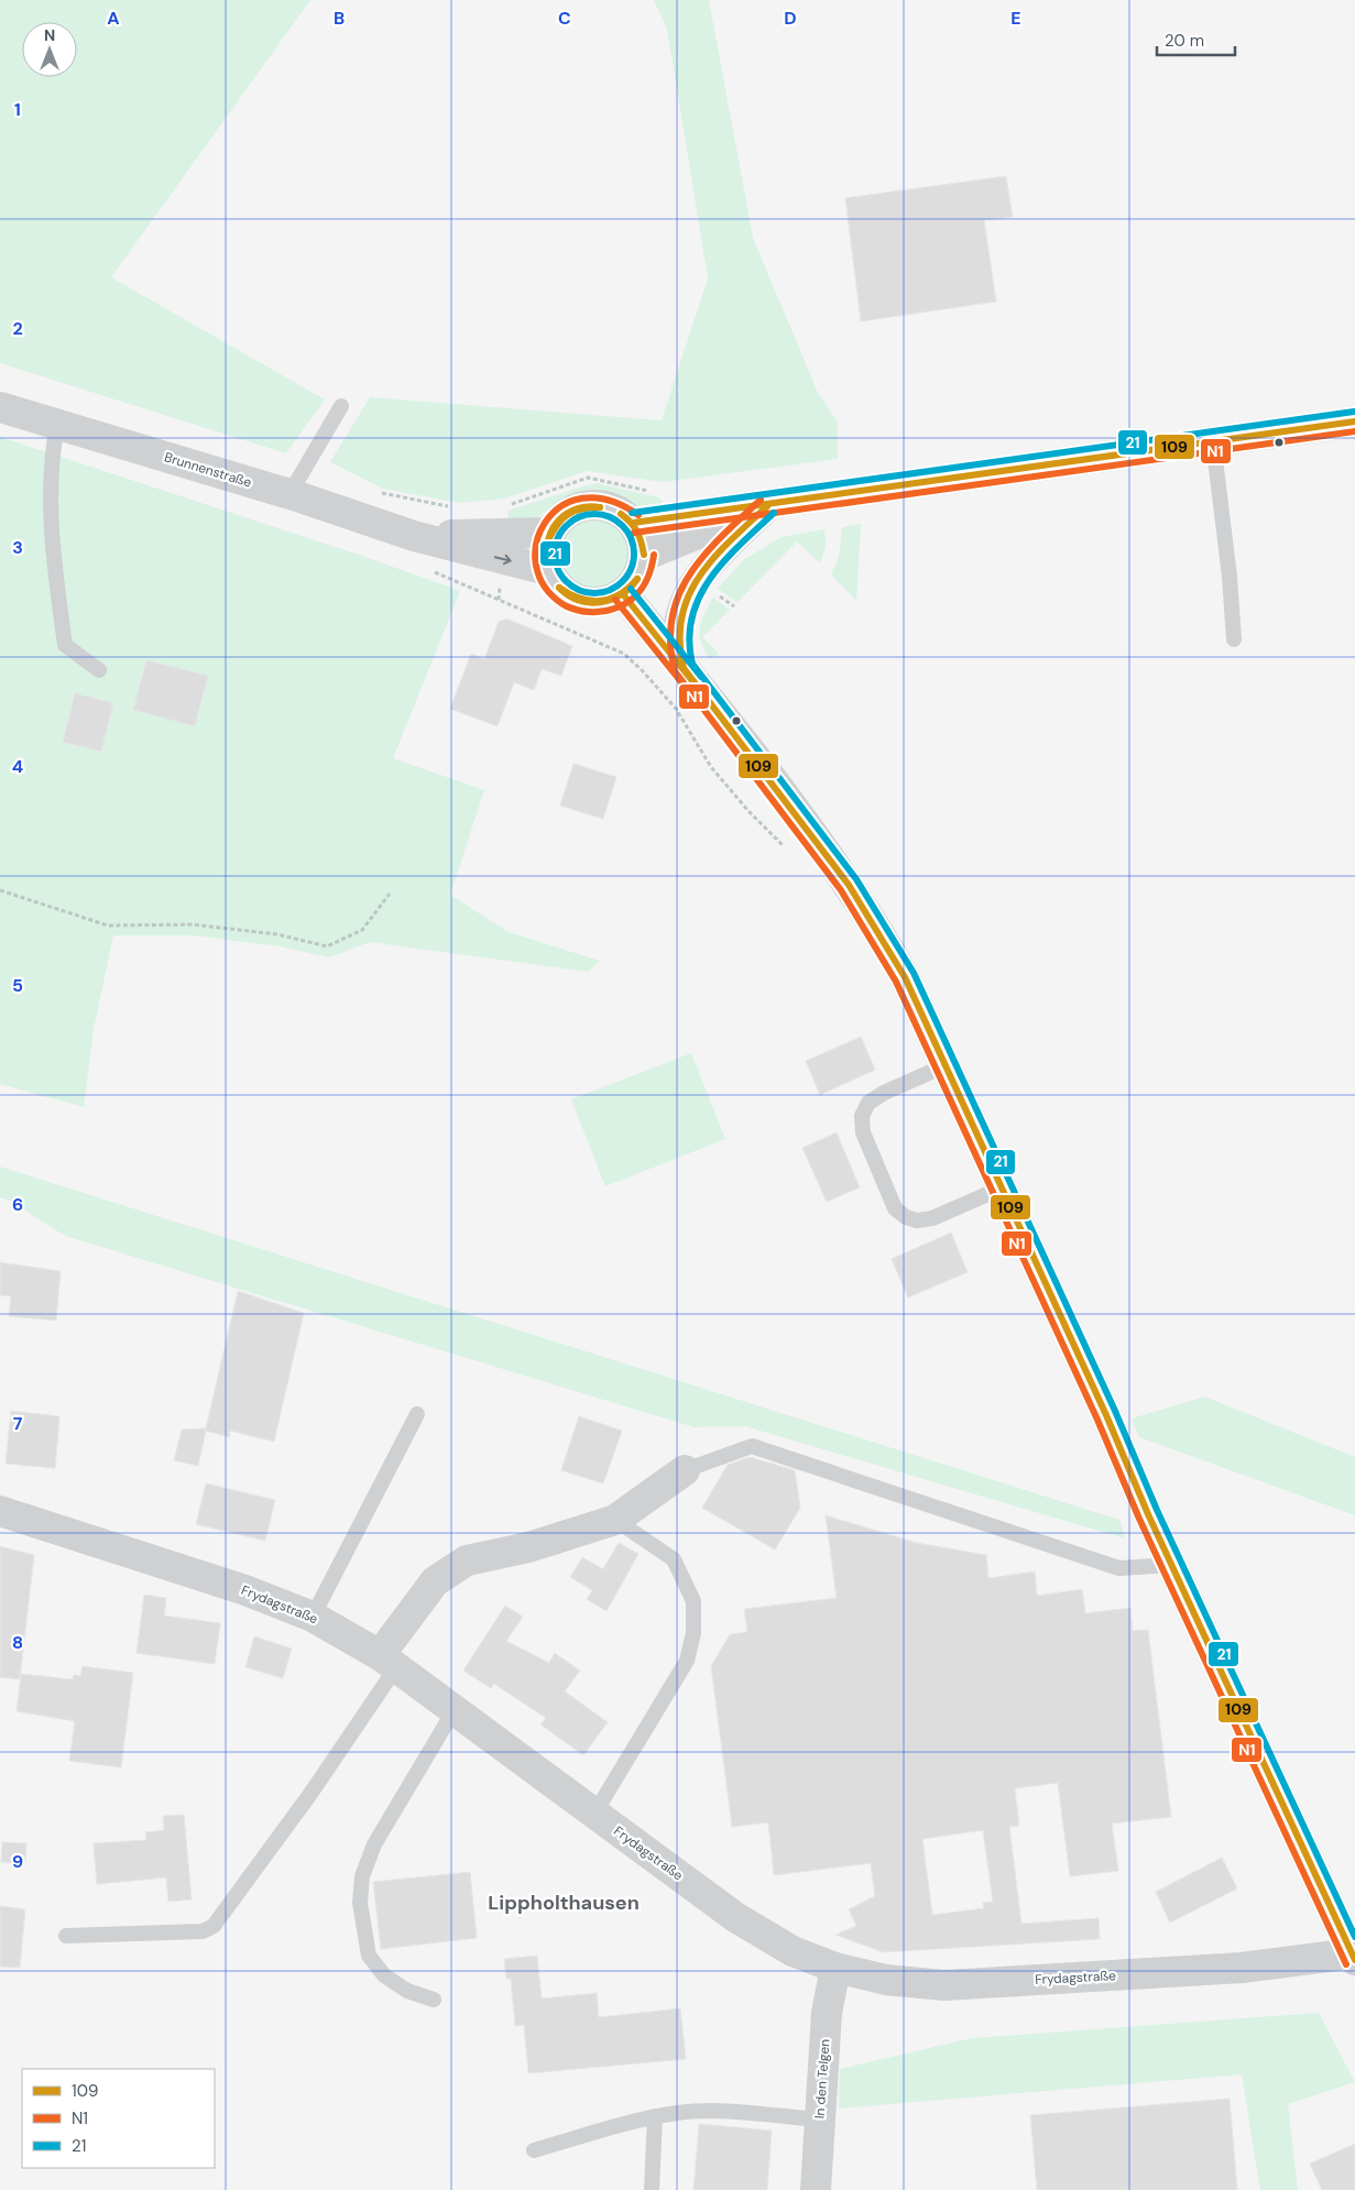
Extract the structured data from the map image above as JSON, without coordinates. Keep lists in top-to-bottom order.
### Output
{
  "streets": {
    "street": ["Brunnenstraße", "Frydagstraße", "In den Telgen"]
  },
  "crossings": [
    ["Frydagstraße", "In den Telgen"]
  ],
  "districts": ["Lippholthausen"],
  "lines": ["transit line 21", "transit line 109", "transit line N1"],
  "legend": ["109", "N1", "21"],
  "scale_bar": "20 m",
  "north": "top",
  "grid": {
    "columns": [
      "A",
      "B",
      "C",
      "D",
      "E"
    ],
    "rows": [
      "1",
      "2",
      "3",
      "4",
      "5",
      "6",
      "7",
      "8",
      "9"
    ]
  }
}
